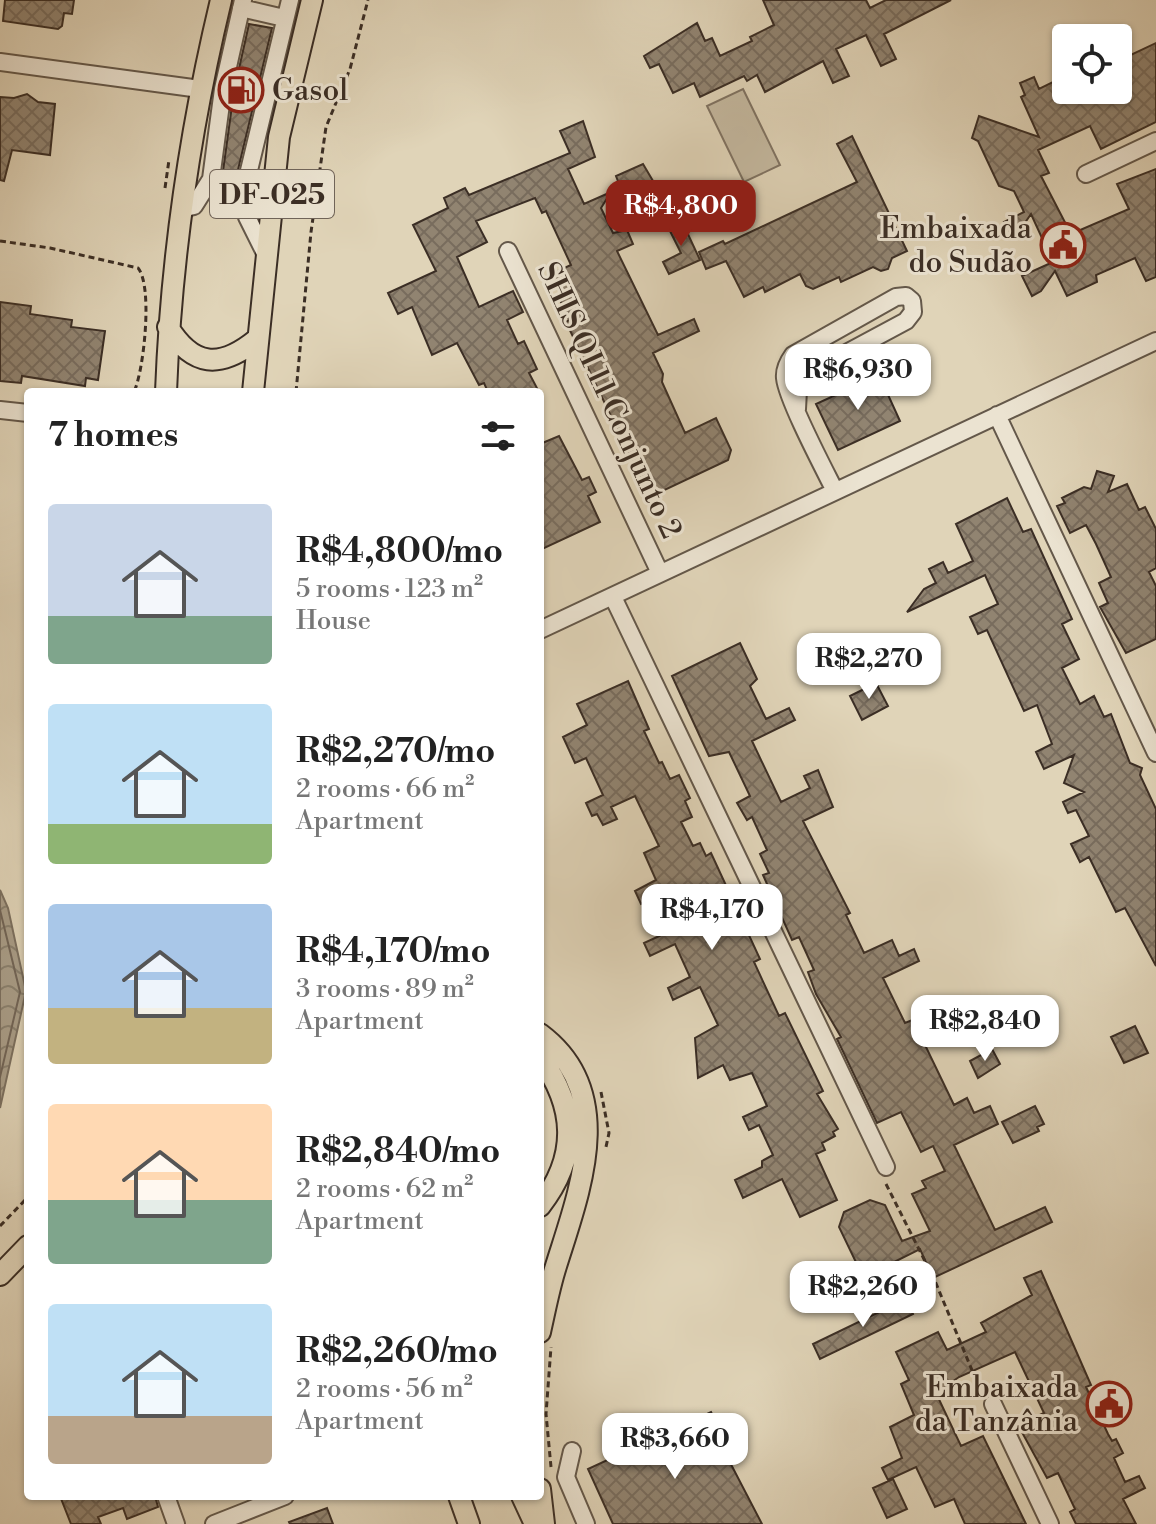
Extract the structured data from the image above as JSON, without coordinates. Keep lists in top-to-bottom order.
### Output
{
  "streets": {
    "main road": ["DF-025"],
    "street": ["SHIS QI 11 Conjunto 2"]
  },
  "places": {
    "fuel station": ["Gasol"],
    "public building": ["Embaixada do Sudão", "Embaixada da Tanzânia"]
  },
  "page": {
    "price": [
      "R$4,800",
      "R$6,930",
      "R$2,270",
      "R$4,170",
      "R$2,840",
      "R$2,260",
      "R$3,660"
    ],
    "heading": "7 homes",
    "list": [
      {
        "name": "R$4,800/mo",
        "note": "5 rooms · 123 m² · House"
      },
      {
        "name": "R$2,270/mo",
        "note": "2 rooms · 66 m² · Apartment"
      },
      {
        "name": "R$4,170/mo",
        "note": "3 rooms · 89 m² · Apartment"
      },
      {
        "name": "R$2,840/mo",
        "note": "2 rooms · 62 m² · Apartment"
      },
      {
        "name": "R$2,260/mo",
        "note": "2 rooms · 56 m² · Apartment"
      }
    ]
  }
}
